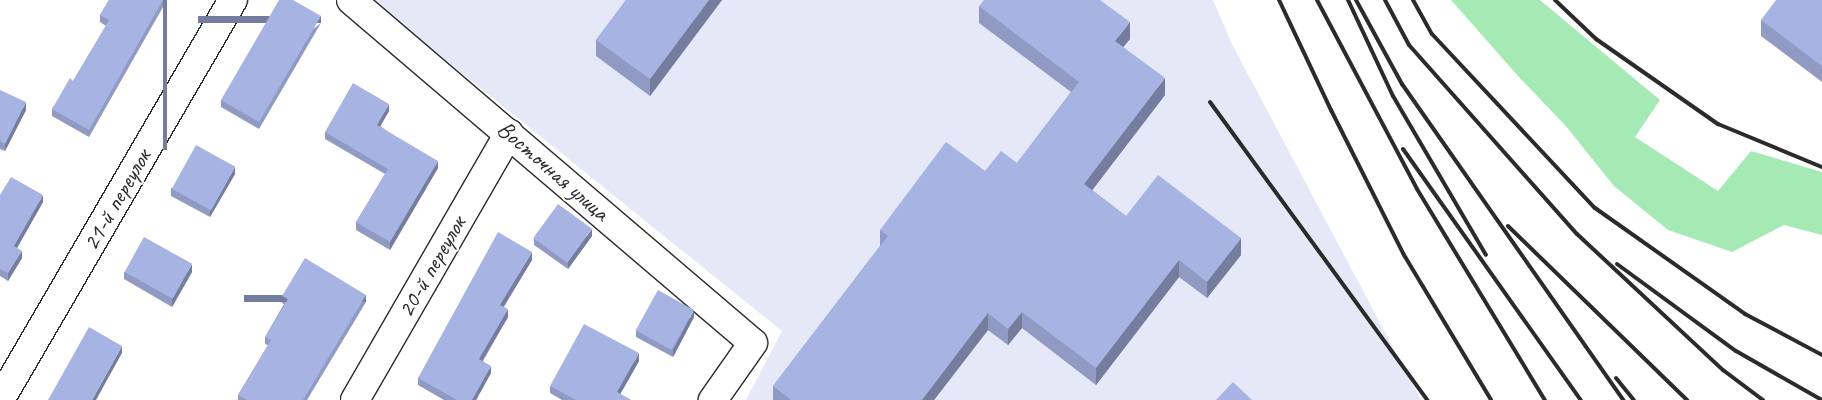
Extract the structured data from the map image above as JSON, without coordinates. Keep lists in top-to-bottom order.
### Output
{
  "streets": {
    "street": ["Восточная улица", "21-й переулок", "20-й переулок"]
  },
  "crossings": [
    ["Восточная улица", "20-й переулок"]
  ]
}
